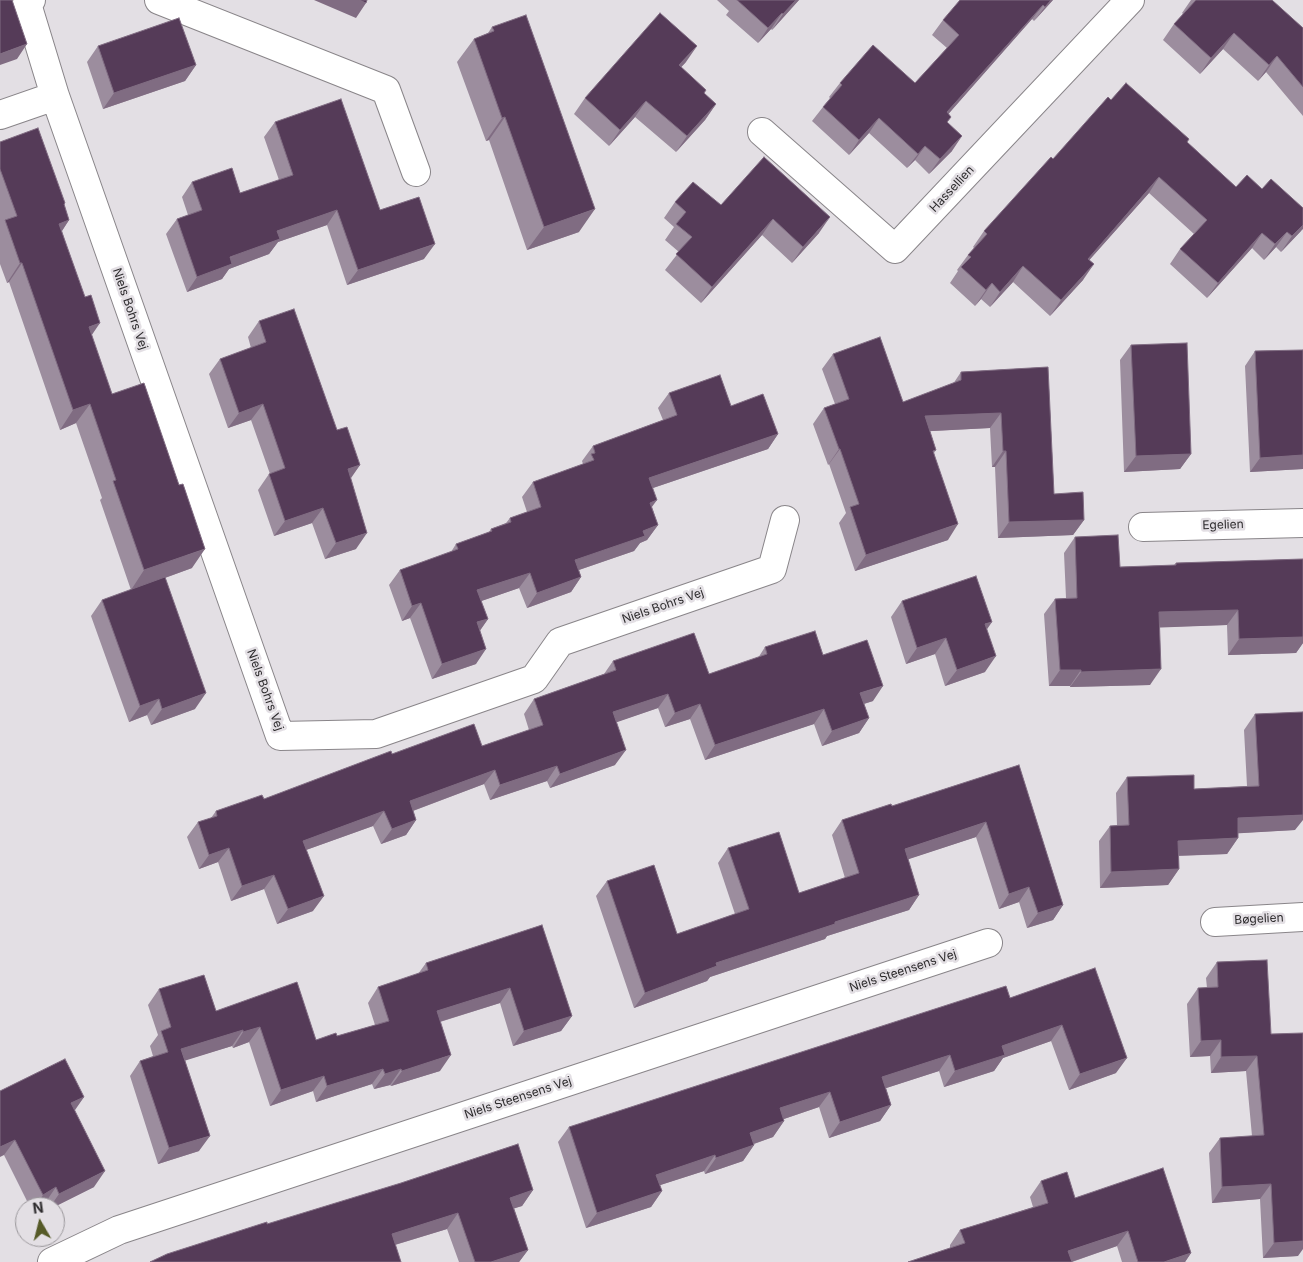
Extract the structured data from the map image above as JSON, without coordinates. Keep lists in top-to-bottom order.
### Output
{
  "streets": {
    "street": [
      "Hassellien",
      "Niels Bohrs Vej",
      "Egelien",
      "Bøgelien",
      "Niels Steensens Vej"
    ]
  },
  "north": "top"
}
